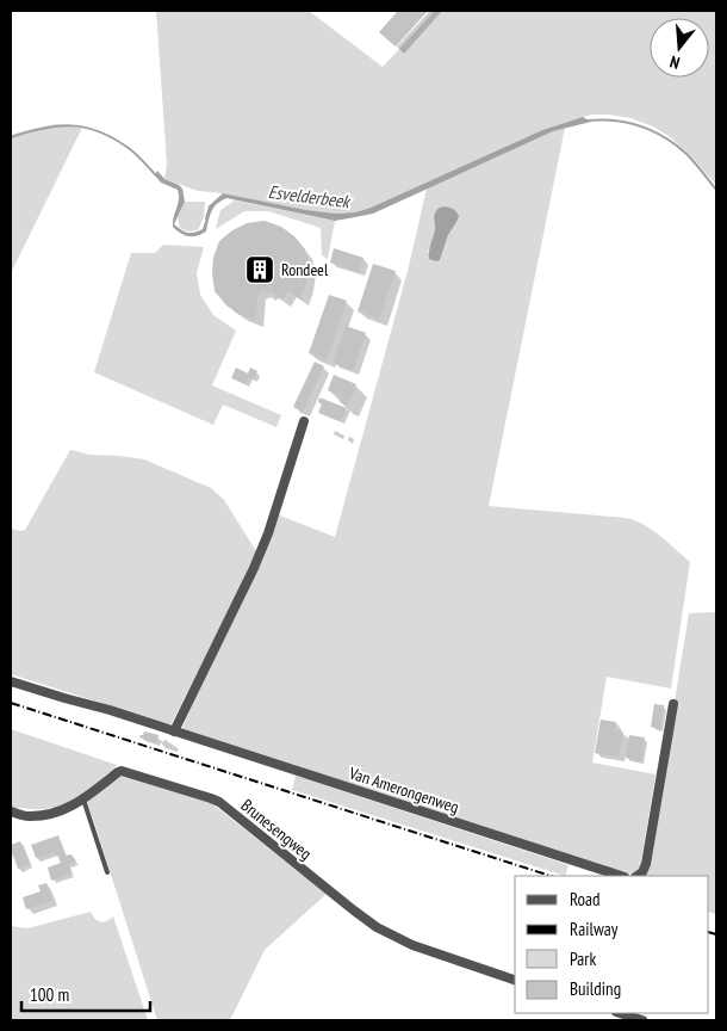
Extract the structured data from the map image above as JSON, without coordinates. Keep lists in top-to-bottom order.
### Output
{
  "streets": {
    "street": ["Van Amerongenweg", "Brunesengweg"]
  },
  "water": ["Esvelderbeek"],
  "places": {
    "building": ["Rondeel"]
  },
  "legend": [
    "Road",
    "Railway",
    "Park",
    "Building"
  ],
  "scale_bar": "100 m",
  "north": "bottom"
}
